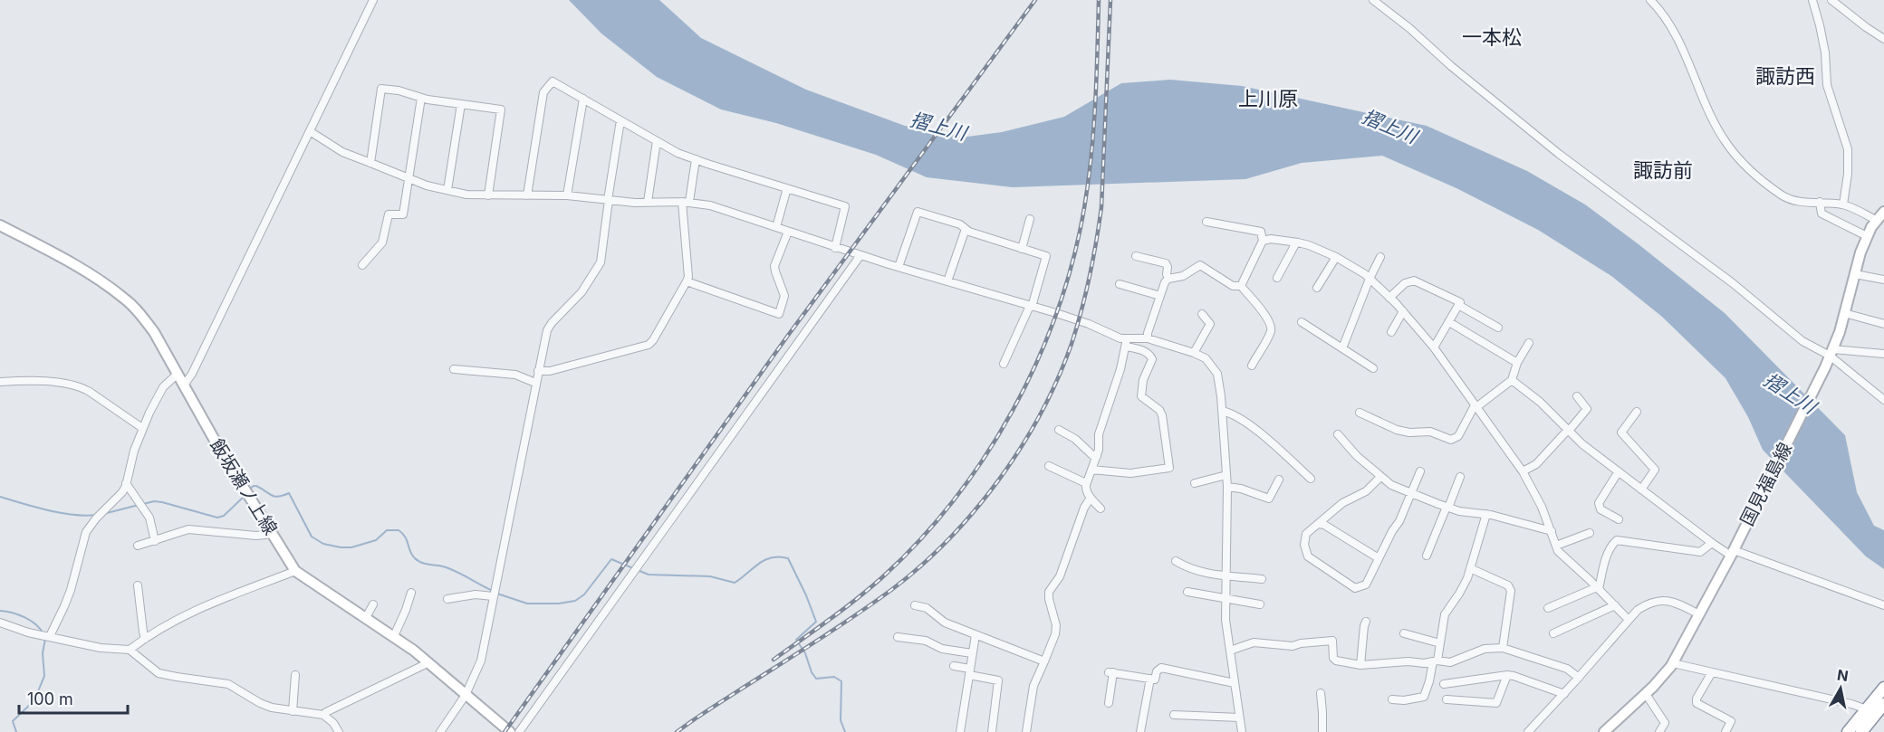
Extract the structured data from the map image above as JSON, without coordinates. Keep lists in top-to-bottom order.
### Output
{
  "streets": {
    "main road": ["国見福島線", "飯坂瀬ノ上線"]
  },
  "districts": [
    "一本松",
    "諏訪西",
    "上川原",
    "諏訪前"
  ],
  "water": ["摺上川"],
  "scale_bar": "100 m",
  "north": "top"
}
